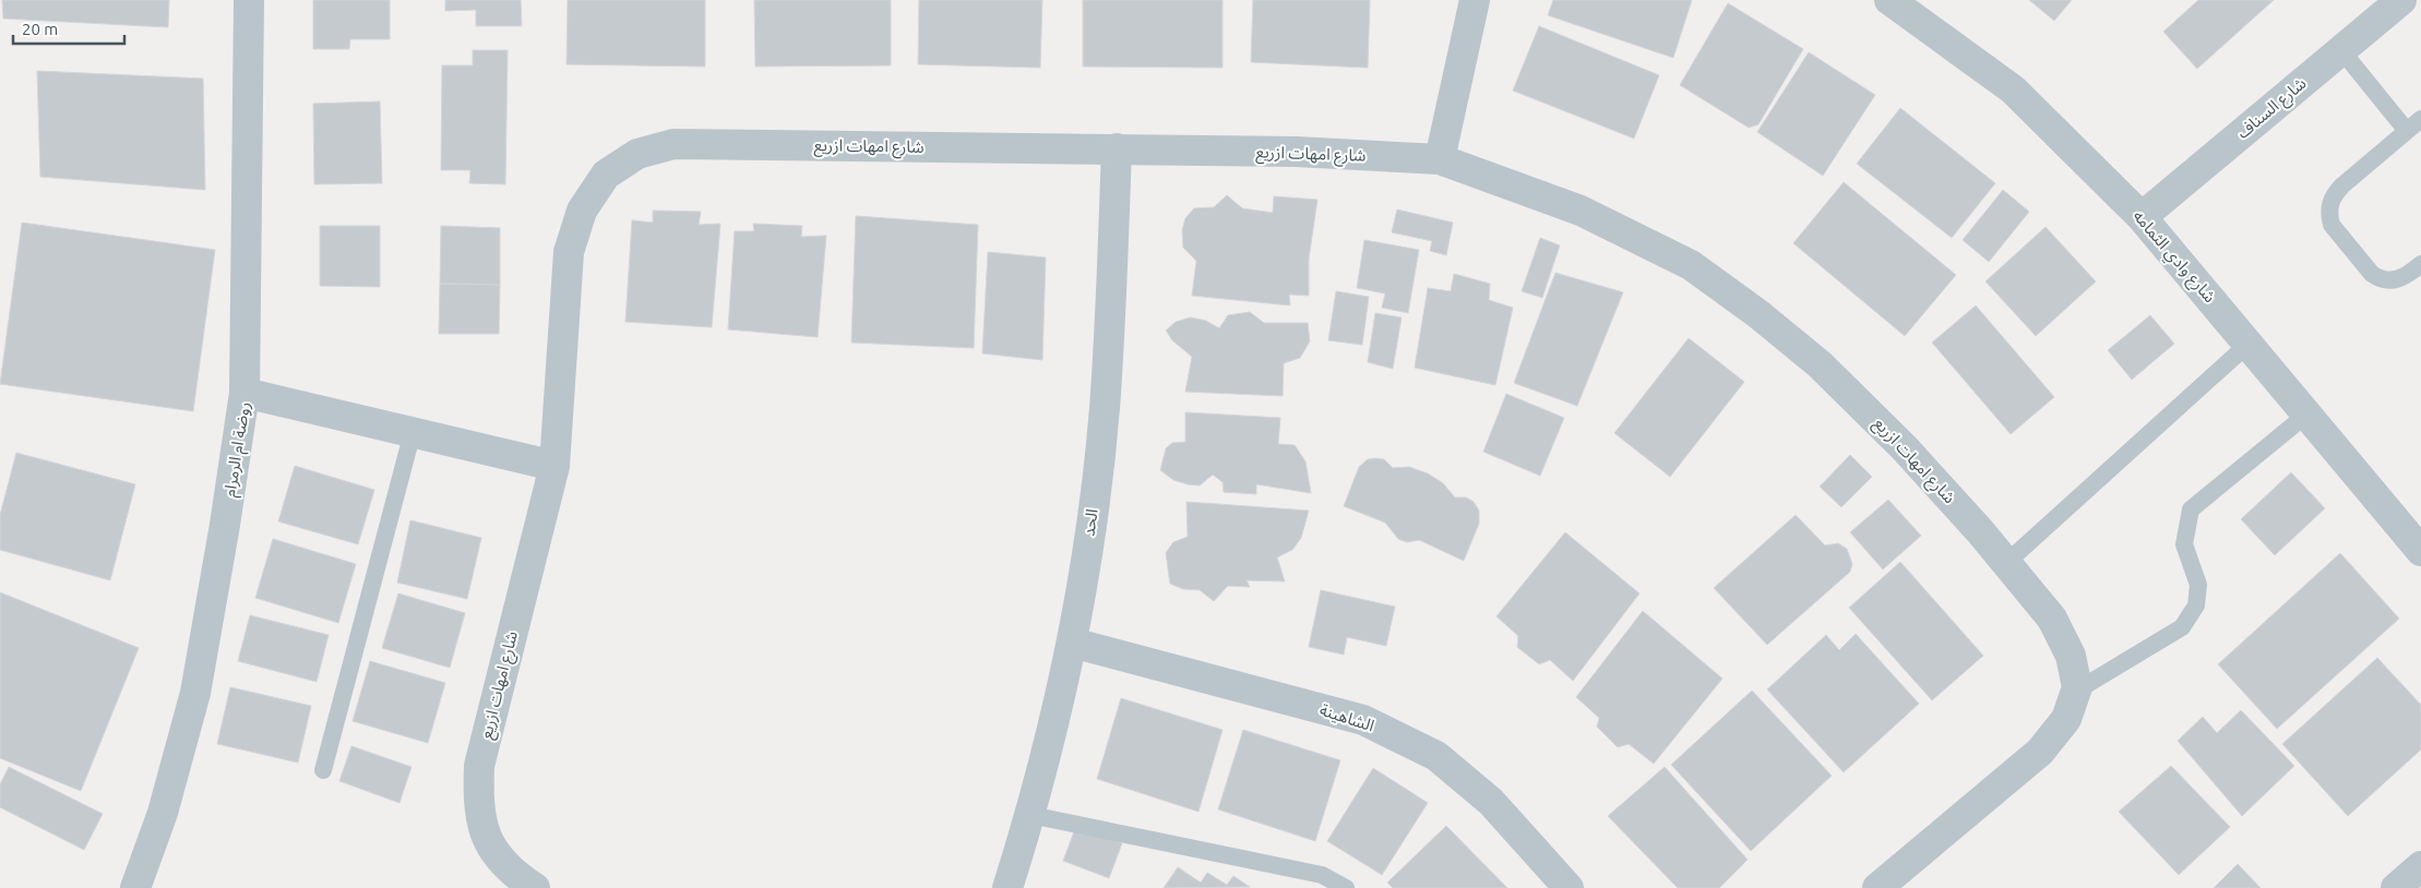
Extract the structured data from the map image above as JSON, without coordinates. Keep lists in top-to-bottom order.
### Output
{
  "streets": {
    "street": [
      "شارع السناف",
      "شارع امهات ازريع",
      "شارع وادي الثمامه",
      "روضة ام الرمرام",
      "الحد",
      "الشاهينة"
    ]
  },
  "crossings": [
    ["شارع السناف", "شارع وادي الثمامه"],
    ["شارع امهات ازريع", "الحد"],
    ["الحد", "الشاهينة"]
  ],
  "scale_bar": "20 m"
}
